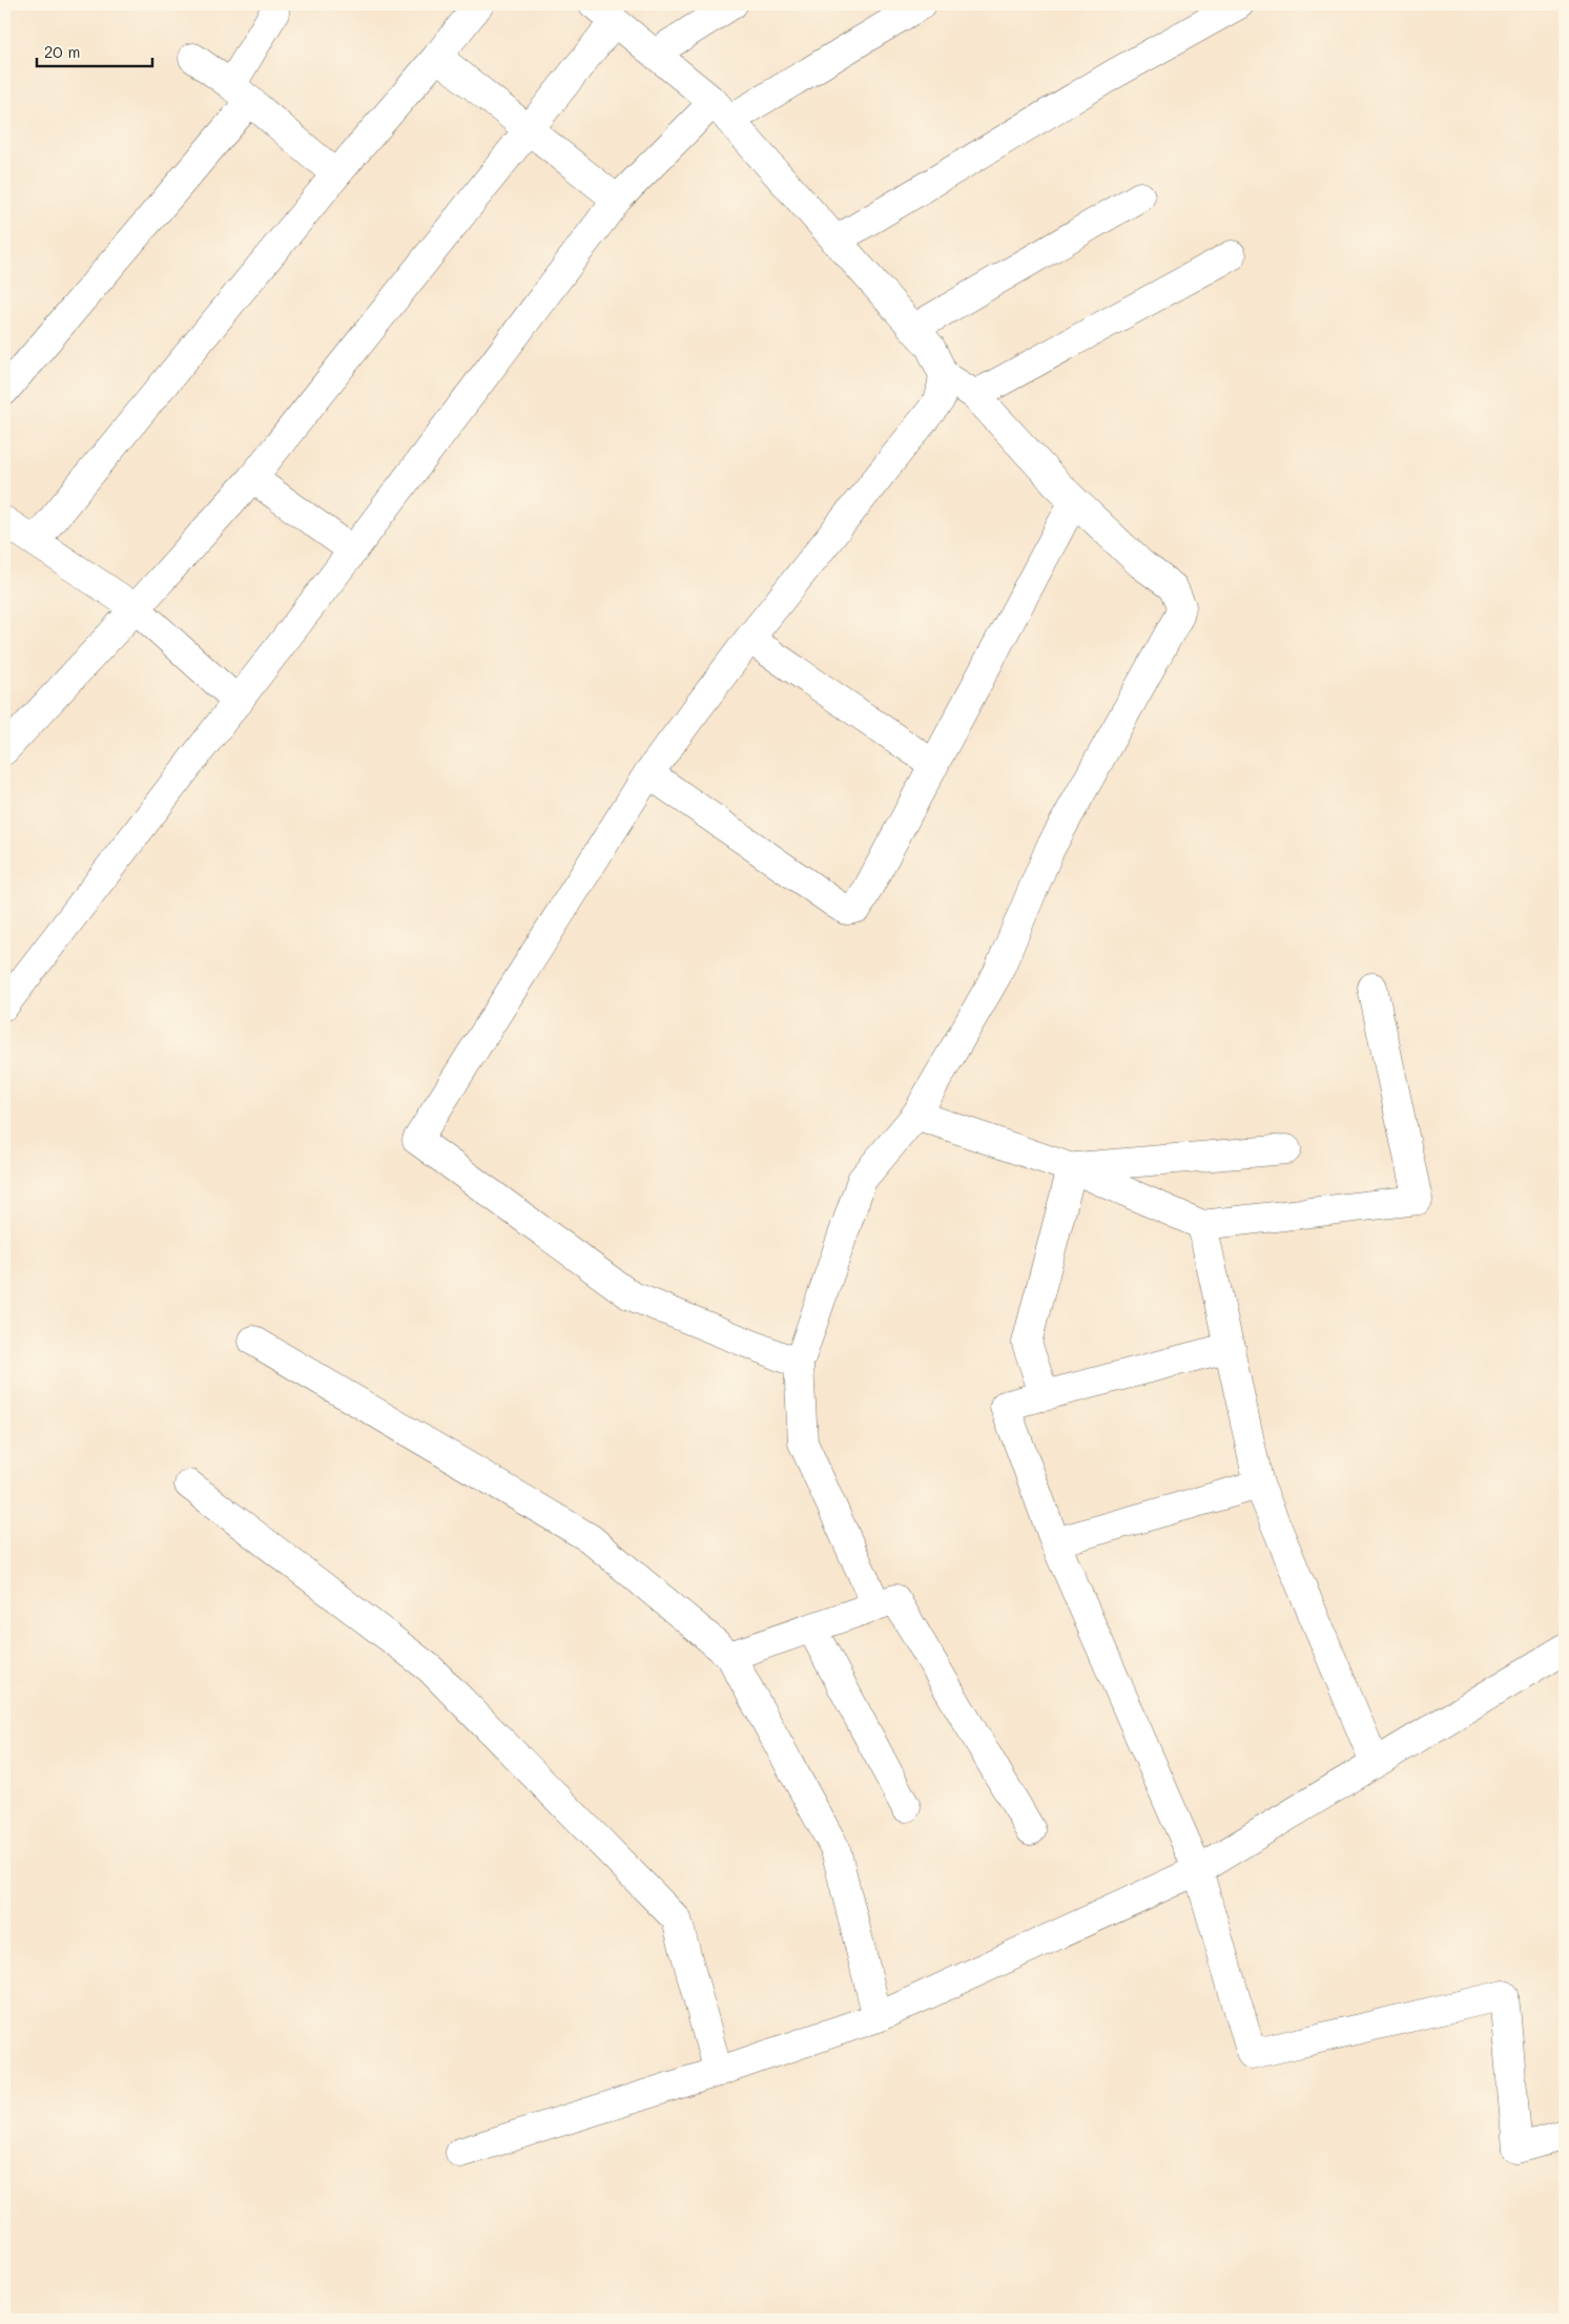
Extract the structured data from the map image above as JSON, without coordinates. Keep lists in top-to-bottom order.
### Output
{
  "scale_bar": "20 m"
}
